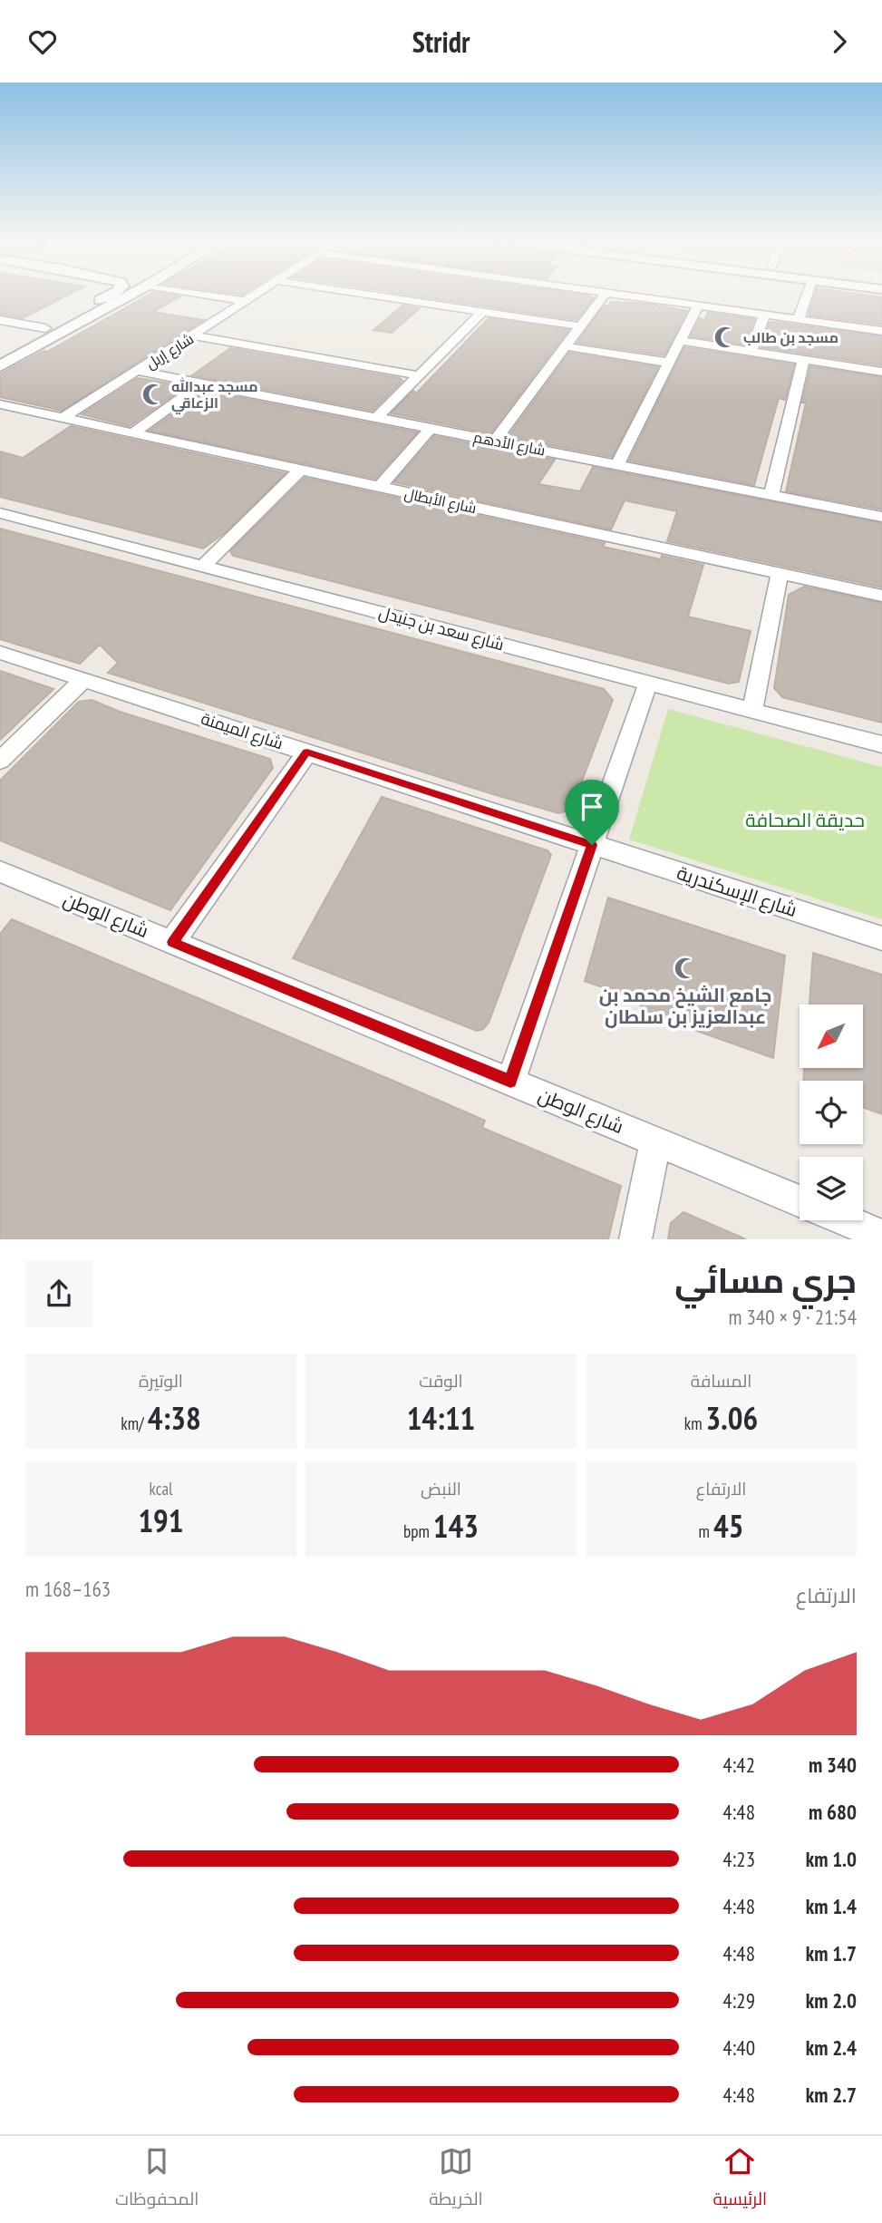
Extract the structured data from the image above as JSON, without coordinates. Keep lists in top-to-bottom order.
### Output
{
  "streets": {
    "street": [
      "شارع إربل",
      "شارع الأدهم",
      "شارع الأبطال",
      "شارع سعد بن جنيدل",
      "شارع الميمنة",
      "شارع الإسكندرية",
      "شارع الوطن"
    ]
  },
  "crossings": [
    ["شارع إربل", "شارع الأدهم"],
    ["شارع إربل", "شارع الأبطال"],
    ["شارع الميمنة", "شارع الإسكندرية"]
  ],
  "parks": ["حديقة الصحافة"],
  "places": {
    "mosque": ["مسجد بن طالب", "مسجد عبدالله الزعاقي", "جامع الشيخ محمد بن عبدالعزيز بن سلطان"]
  },
  "north": "bottom left",
  "page": {
    "header": "Stridr",
    "heading": ["جري مسائي", "21:54 · 9 × 340 m"],
    "stats": [
      ["المسافة", "3.06 km"],
      ["الوقت", "14:11"],
      ["الوتيرة", "4:38 /km"],
      ["الارتفاع", "45 m"],
      ["النبض", "143 bpm"],
      ["kcal", "191"]
    ],
    "chart": ["الارتفاع", "163–168 m"],
    "list": [
      {
        "name": "340 m",
        "note": "4:42"
      },
      {
        "name": "680 m",
        "note": "4:48"
      },
      {
        "name": "1.0 km",
        "note": "4:23"
      },
      {
        "name": "1.4 km",
        "note": "4:48"
      },
      {
        "name": "1.7 km",
        "note": "4:48"
      },
      {
        "name": "2.0 km",
        "note": "4:29"
      },
      {
        "name": "2.4 km",
        "note": "4:40"
      },
      {
        "name": "2.7 km",
        "note": "4:48"
      }
    ],
    "tabs": ["الرئيسية", "الخريطة", "المحفوظات"]
  }
}
